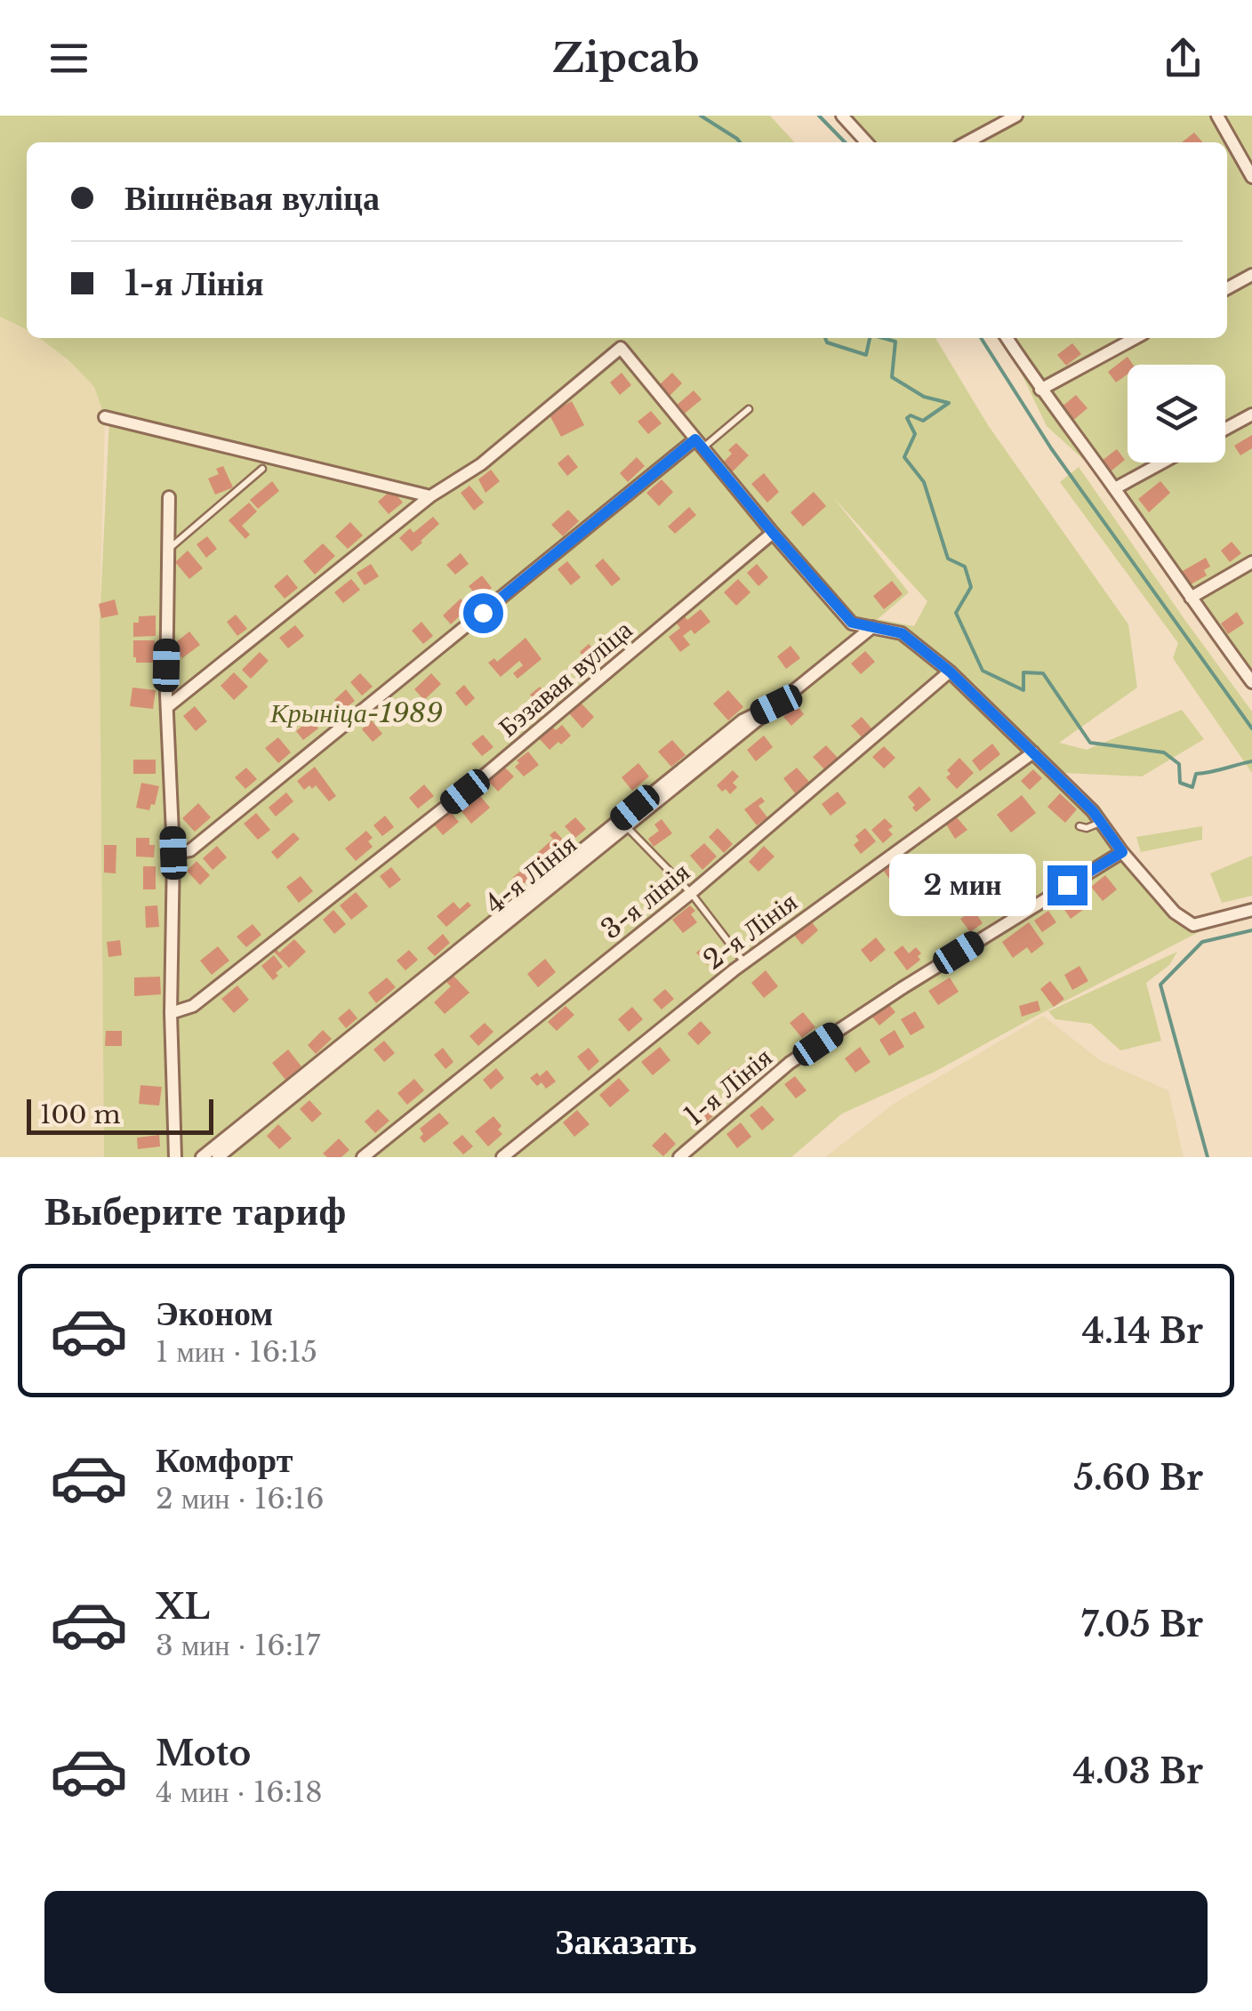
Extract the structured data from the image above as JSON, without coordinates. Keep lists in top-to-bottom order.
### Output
{
  "streets": {
    "street": [
      "Бэзавая вуліца",
      "4-я Лінія",
      "3-я лінія",
      "2-я Лінія",
      "1-я Лінія"
    ]
  },
  "parks": ["Крыніца-1989"],
  "scale_bar": "100 m",
  "page": {
    "header": "Zipcab",
    "banner": ["Вішнёвая вуліца", "1-я Лінія"],
    "bubble": "2 мин",
    "scale": "100 m",
    "heading": "Выберите тариф",
    "list": [
      {
        "name": "Эконом",
        "note": "1 мин · 16:15",
        "value": "4.14 Br"
      },
      {
        "name": "Комфорт",
        "note": "2 мин · 16:16",
        "value": "5.60 Br"
      },
      {
        "name": "XL",
        "note": "3 мин · 16:17",
        "value": "7.05 Br"
      },
      {
        "name": "Moto",
        "note": "4 мин · 16:18",
        "value": "4.03 Br"
      }
    ],
    "buttons": "Заказать"
  }
}
